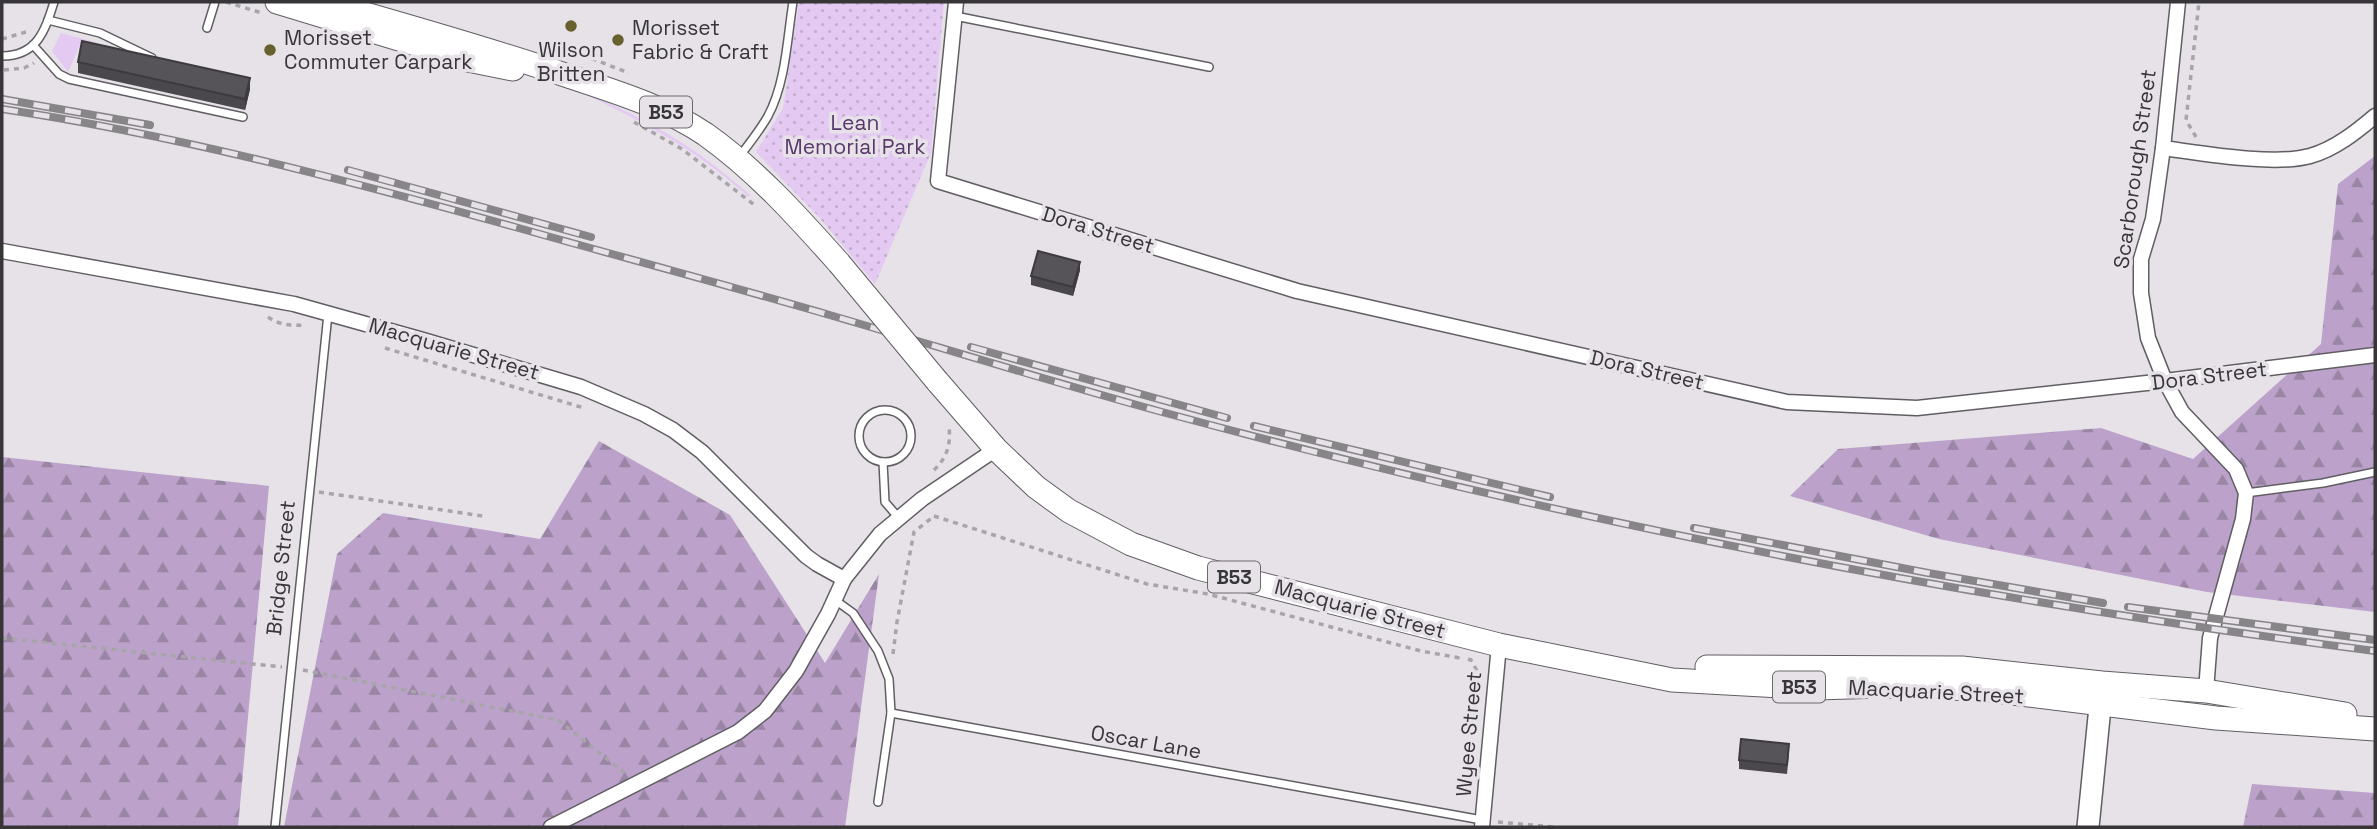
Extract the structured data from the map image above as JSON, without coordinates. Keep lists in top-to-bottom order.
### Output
{
  "streets": {
    "main road": ["B53", "Macquarie Street"],
    "street": ["Scarborough Street", "Dora Street", "Wyee Street"],
    "lane": ["Bridge Street", "Oscar Lane"]
  },
  "crossings": [
    ["B53", "Macquarie Street"],
    ["Scarborough Street", "Dora Street"],
    ["Macquarie Street", "Bridge Street"],
    ["Macquarie Street", "Wyee Street"],
    ["Wyee Street", "Oscar Lane"]
  ],
  "parks": ["Lean Memorial Park"],
  "places": ["Wilson Britten", "Morisset Fabric & Craft", "Morisset Commuter Carpark"]
}
